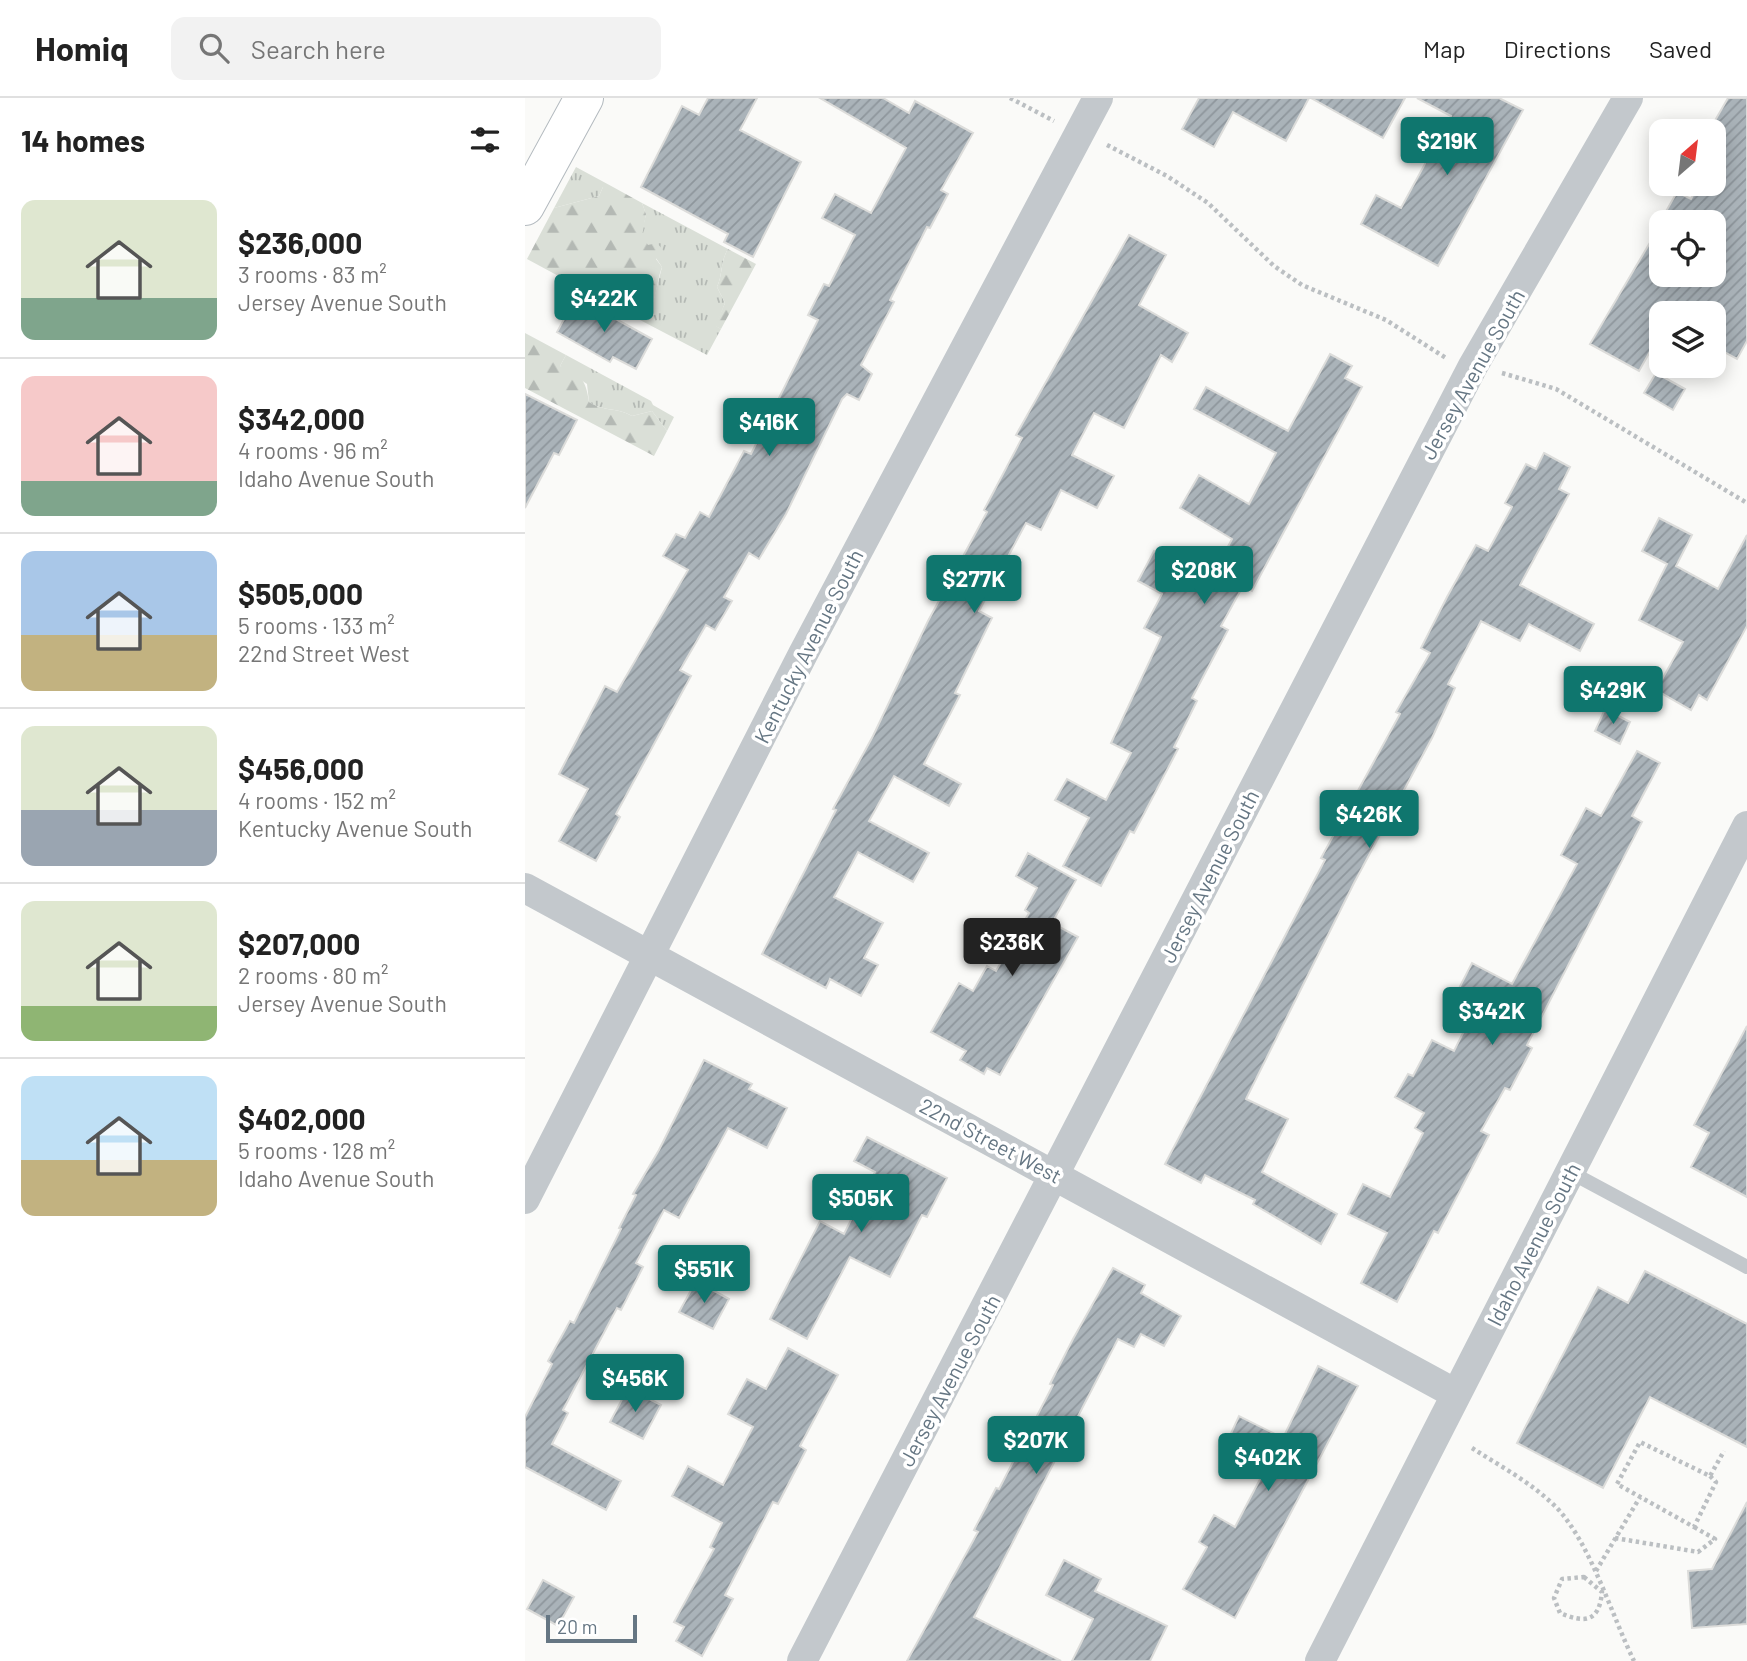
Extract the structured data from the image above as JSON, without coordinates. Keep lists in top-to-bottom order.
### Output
{
  "streets": {
    "street": [
      "Jersey Avenue South",
      "Kentucky Avenue South",
      "22nd Street West",
      "Idaho Avenue South"
    ]
  },
  "crossings": [
    ["Jersey Avenue South", "22nd Street West"],
    ["Kentucky Avenue South", "22nd Street West"],
    ["22nd Street West", "Idaho Avenue South"]
  ],
  "scale_bar": "20 m",
  "north": "top right",
  "page": {
    "header": "Homiq",
    "search": "Search here",
    "nav": ["Map", "Directions", "Saved"],
    "heading": "14 homes",
    "price": [
      "$219K",
      "$422K",
      "$416K",
      "$208K",
      "$277K",
      "$429K",
      "$426K",
      "$236K",
      "$342K",
      "$505K",
      "$551K",
      "$456K",
      "$207K",
      "$402K"
    ],
    "list": [
      {
        "name": "$236,000",
        "note": "3 rooms · 83 m² · Jersey Avenue South"
      },
      {
        "name": "$342,000",
        "note": "4 rooms · 96 m² · Idaho Avenue South"
      },
      {
        "name": "$505,000",
        "note": "5 rooms · 133 m² · 22nd Street West"
      },
      {
        "name": "$456,000",
        "note": "4 rooms · 152 m² · Kentucky Avenue South"
      },
      {
        "name": "$207,000",
        "note": "2 rooms · 80 m² · Jersey Avenue South"
      },
      {
        "name": "$402,000",
        "note": "5 rooms · 128 m² · Idaho Avenue South"
      }
    ],
    "scale": "20 m"
  }
}
